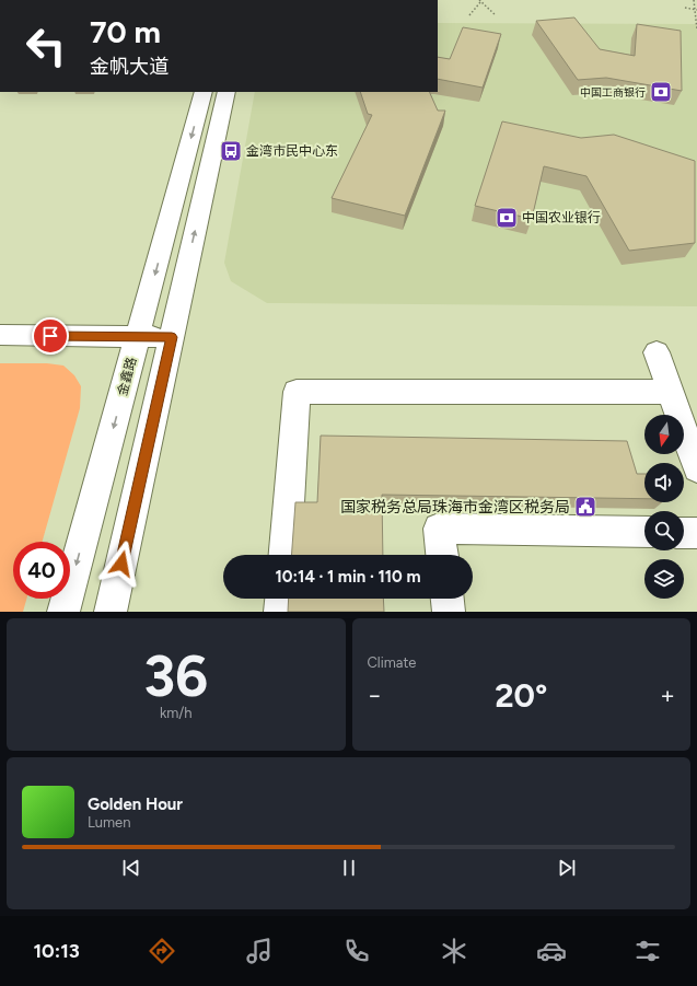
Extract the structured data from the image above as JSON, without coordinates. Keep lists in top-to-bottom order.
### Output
{
  "streets": {
    "street": ["金鑫路"]
  },
  "places": {
    "bank": ["中国工商银行", "中国农业银行"],
    "bus stop": ["金湾市民中心东"],
    "public building": ["国家税务总局珠海市金湾区税务局"]
  },
  "north": "bottom",
  "page": {
    "turn": ["70 m", "金帆大道"],
    "limit": "40",
    "trip": "10:14 · 1 min · 110 m",
    "tile": [
      ["36", "km/h"],
      "Climate"
    ],
    "heat": ["−", "20°", "+"],
    "song": ["Golden Hour", "Lumen"],
    "tabs": "10:13"
  }
}
